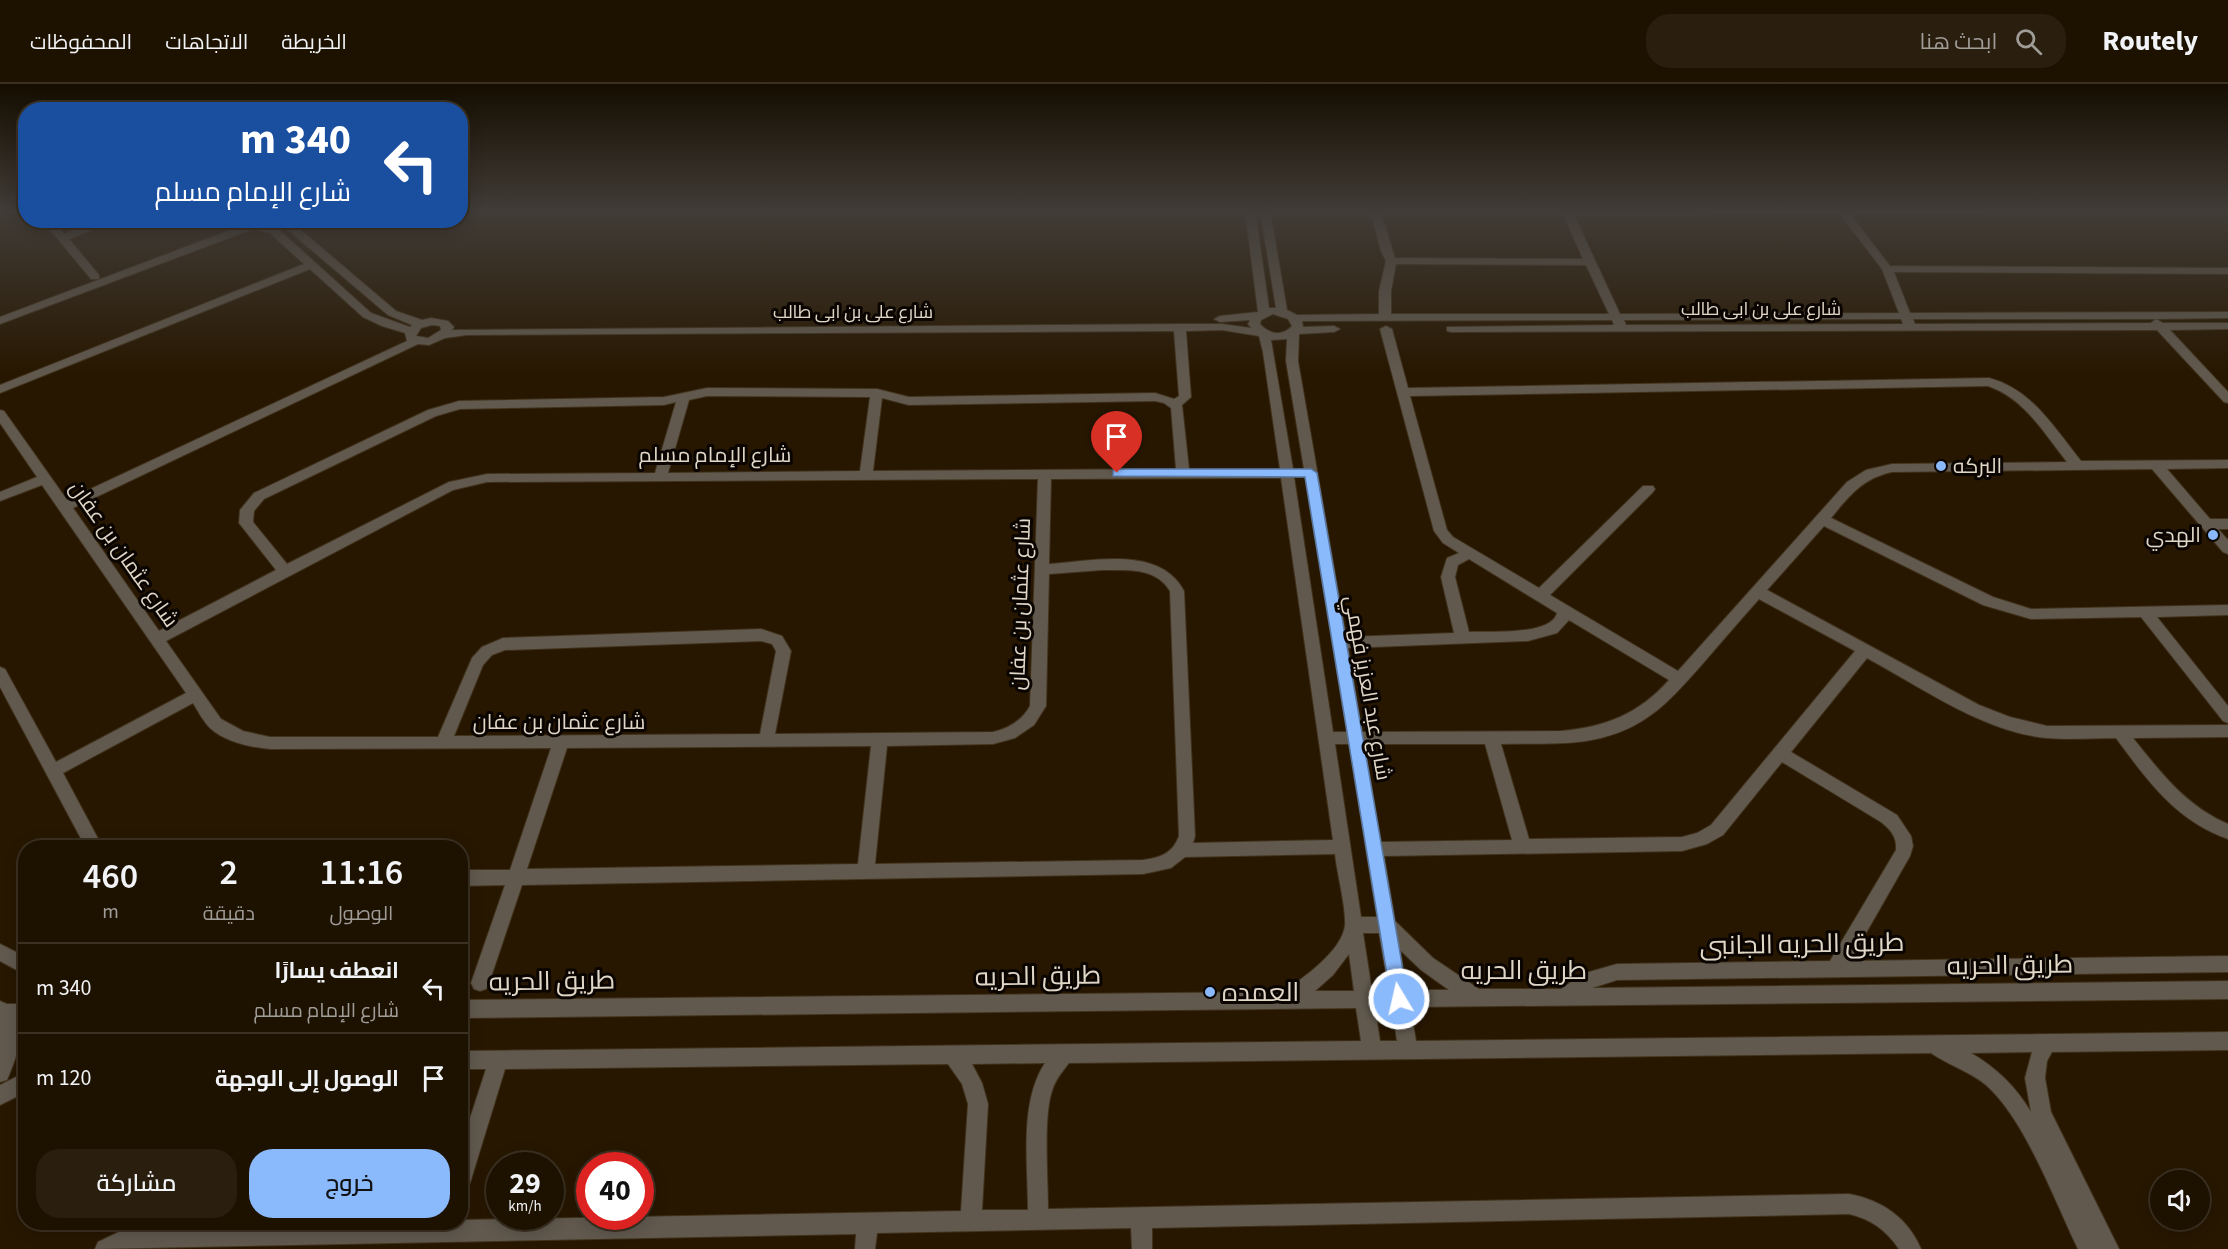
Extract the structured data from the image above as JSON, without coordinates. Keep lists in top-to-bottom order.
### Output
{
  "streets": {
    "street": [
      "شارع على بن ابى طالب",
      "شارع الإمام مسلم",
      "شارع عثمان بن عفان",
      "شارع عبد العزيز فهمي",
      "طريق الحريه الجانبى",
      "طريق الحريه"
    ]
  },
  "crossings": [
    ["شارع على بن ابى طالب", "شارع عبد العزيز فهمي"],
    ["شارع الإمام مسلم", "شارع عثمان بن عفان"],
    ["شارع الإمام مسلم", "شارع عبد العزيز فهمي"],
    ["شارع عبد العزيز فهمي", "طريق الحريه"],
    ["طريق الحريه الجانبى", "طريق الحريه"]
  ],
  "places": ["البركه", "الهدي", "العمده"],
  "page": {
    "header": "Routely",
    "search": "ابحث هنا",
    "nav": ["الخريطة", "الاتجاهات", "المحفوظات"],
    "turn": ["340 m", "شارع الإمام مسلم"],
    "eta": [
      "11:16",
      "الوصول",
      "2",
      "دقيقة",
      "460",
      "m"
    ],
    "list": [
      {
        "name": "انعطف يسارًا",
        "note": "شارع الإمام مسلم",
        "value": "340 m"
      },
      {
        "name": "الوصول إلى الوجهة",
        "value": "120 m"
      }
    ],
    "buttons": ["خروج", "مشاركة"],
    "speed": "29 km/h",
    "limit": "40"
  }
}
